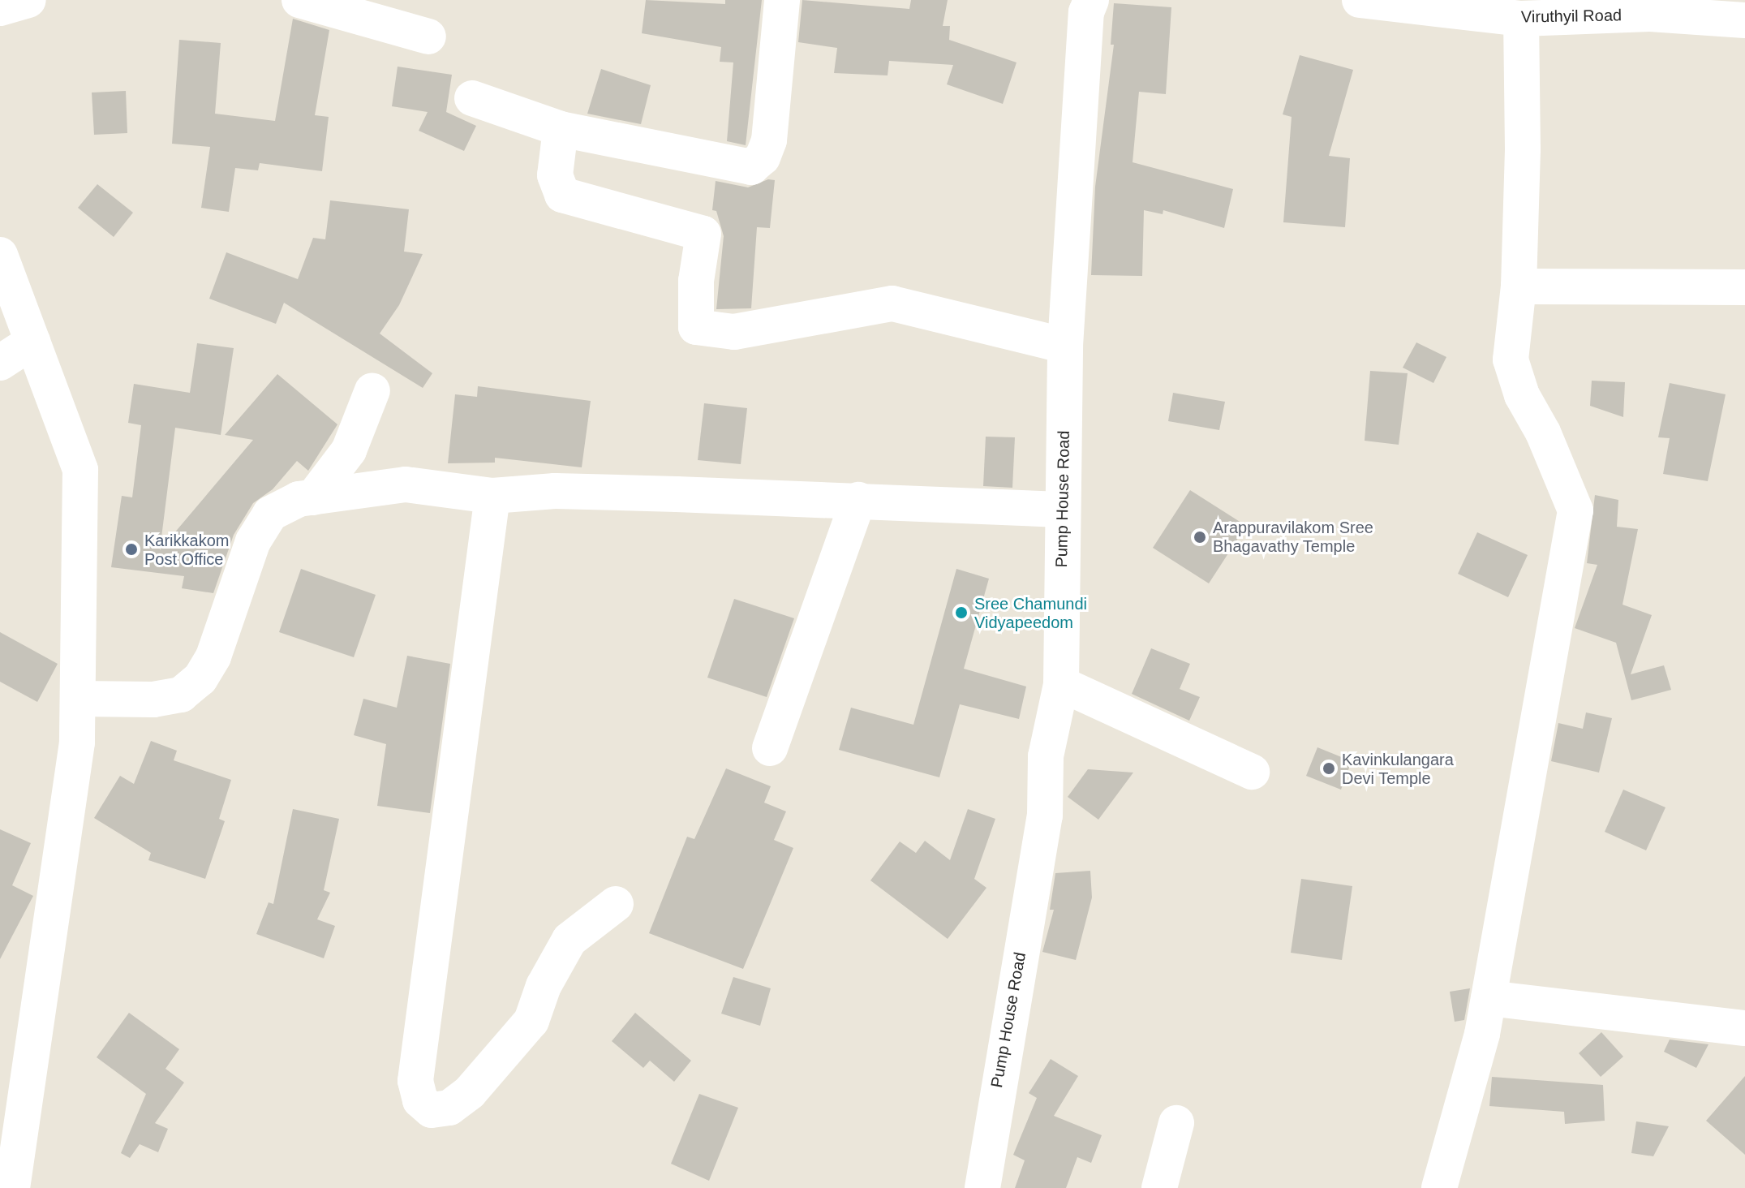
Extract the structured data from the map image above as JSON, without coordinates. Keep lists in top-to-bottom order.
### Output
{
  "streets": {
    "street": ["Viruthyil Road", "Pump House Road"]
  },
  "places": [
    "Arappuravilakom Sree Bhagavathy Temple",
    "Karikkakom Post Office",
    "Sree Chamundi Vidyapeedom",
    "Kavinkulangara Devi Temple"
  ]
}
